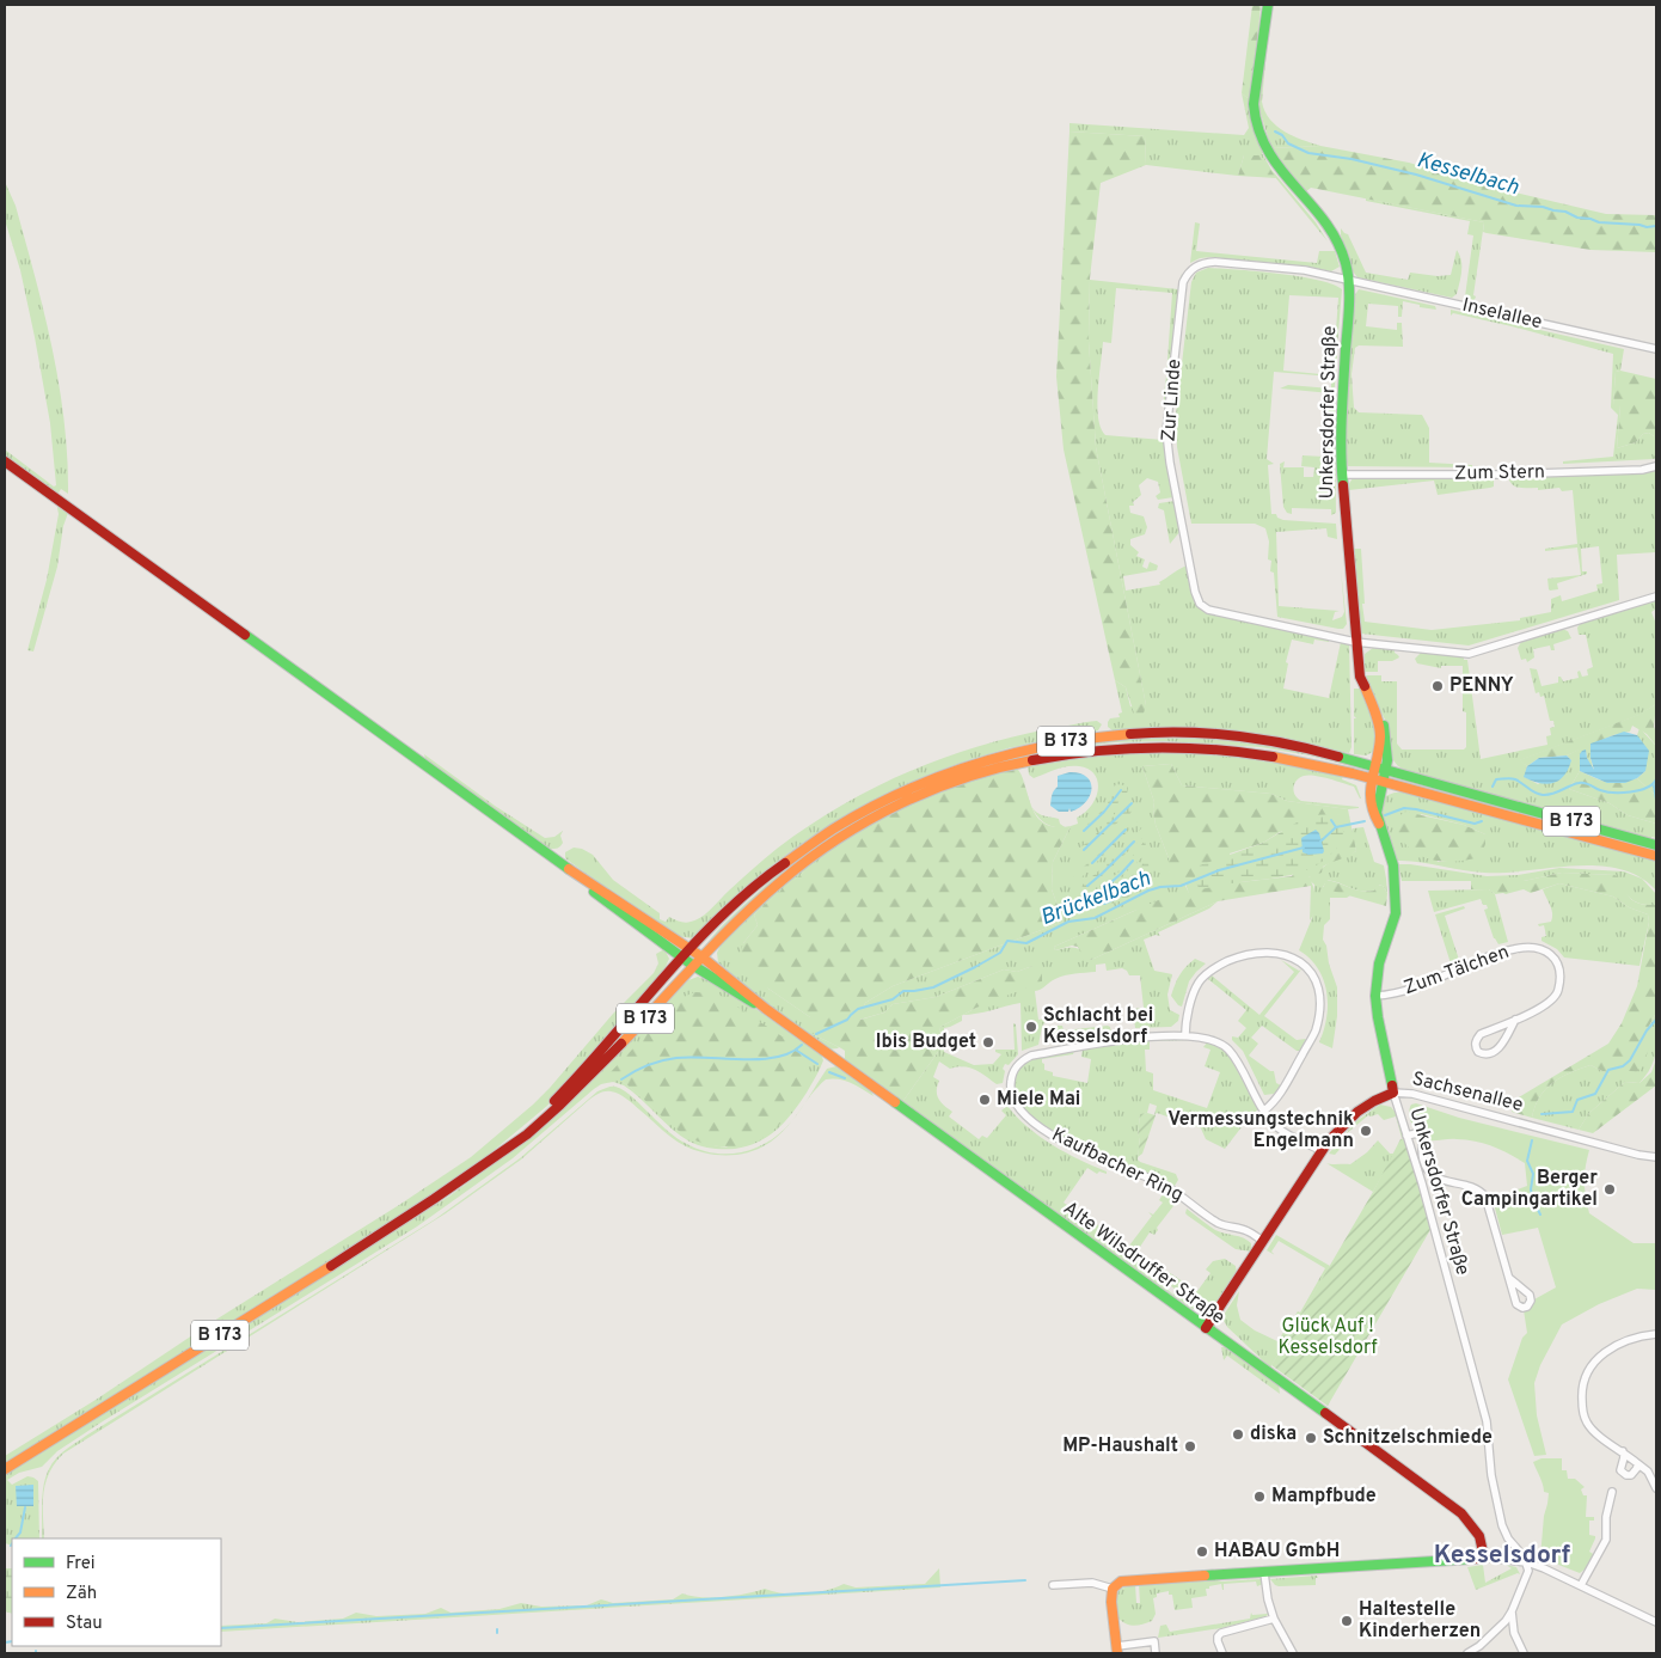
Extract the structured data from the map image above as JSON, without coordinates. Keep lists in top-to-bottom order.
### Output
{
  "streets": {
    "main road": [
      "Unkersdorfer Straße",
      "B 173",
      "Sachsenallee",
      "Alte Wilsdruffer Straße"
    ],
    "street": [
      "Inselallee",
      "Zur Linde",
      "Zum Stern",
      "Zum Tälchen",
      "Kaufbacher Ring"
    ]
  },
  "crossings": [
    ["Inselallee", "Zur Linde"],
    ["Inselallee", "Unkersdorfer Straße"],
    ["Zur Linde", "Unkersdorfer Straße"],
    ["Unkersdorfer Straße", "Zum Stern"],
    ["Unkersdorfer Straße", "B 173"],
    ["Unkersdorfer Straße", "Zum Tälchen"],
    ["Unkersdorfer Straße", "Sachsenallee"],
    ["B 173", "Alte Wilsdruffer Straße"],
    ["Sachsenallee", "Kaufbacher Ring"],
    ["Sachsenallee", "Alte Wilsdruffer Straße"]
  ],
  "districts": ["Kesselsdorf"],
  "water": ["Kesselbach", "Brückelbach"],
  "parks": ["Glück Auf ! Kesselsdorf"],
  "places": [
    "PENNY",
    "Schlacht bei Kesselsdorf",
    "Ibis Budget",
    "Miele Mai",
    "Vermessungstechnik Engelmann",
    "Berger Campingartikel",
    "diska",
    "Schnitzelschmiede",
    "MP-Haushalt",
    "Mampfbude",
    "HABAU GmbH",
    "Haltestelle Kinderherzen"
  ],
  "legend": ["Frei", "Zäh", "Stau"]
}
